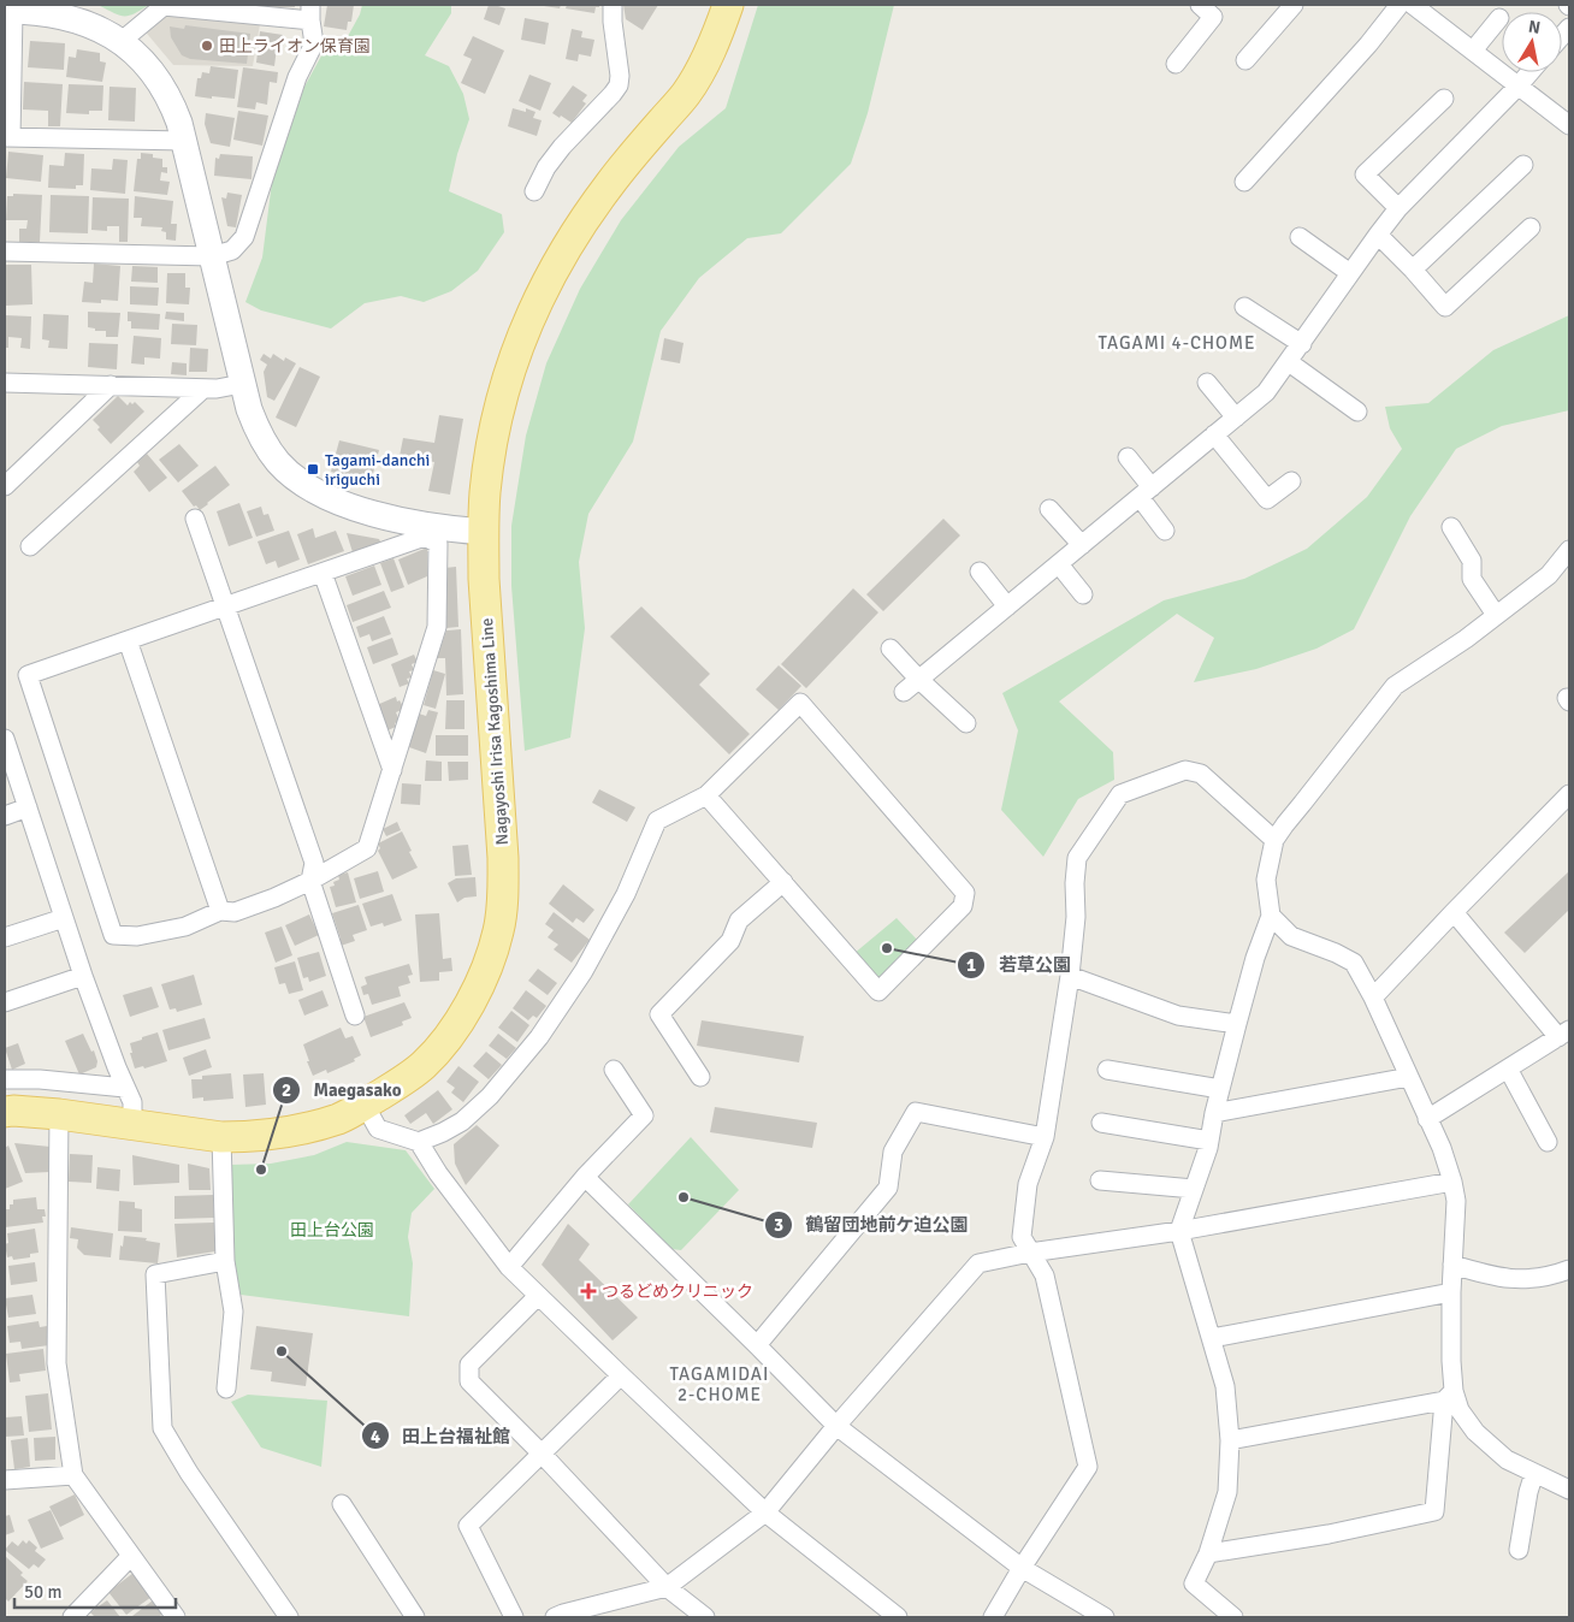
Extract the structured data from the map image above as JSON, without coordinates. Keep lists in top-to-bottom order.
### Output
{
  "streets": {
    "main road": ["Nagayoshi Irisa Kagoshima Line"]
  },
  "districts": ["TAGAMI 4-CHOME", "TAGAMIDAI 2-CHOME"],
  "parks": ["田上台公園"],
  "places": {
    "other": [
      "田上ライオン保育園",
      "若草公園",
      "Maegasako",
      "鶴留団地前ケ迫公園",
      "田上台福祉館"
    ],
    "transit": ["Tagami-danchi iriguchi"],
    "health": ["つるどめクリニック"]
  },
  "scale_bar": "50 m",
  "north": "top"
}
